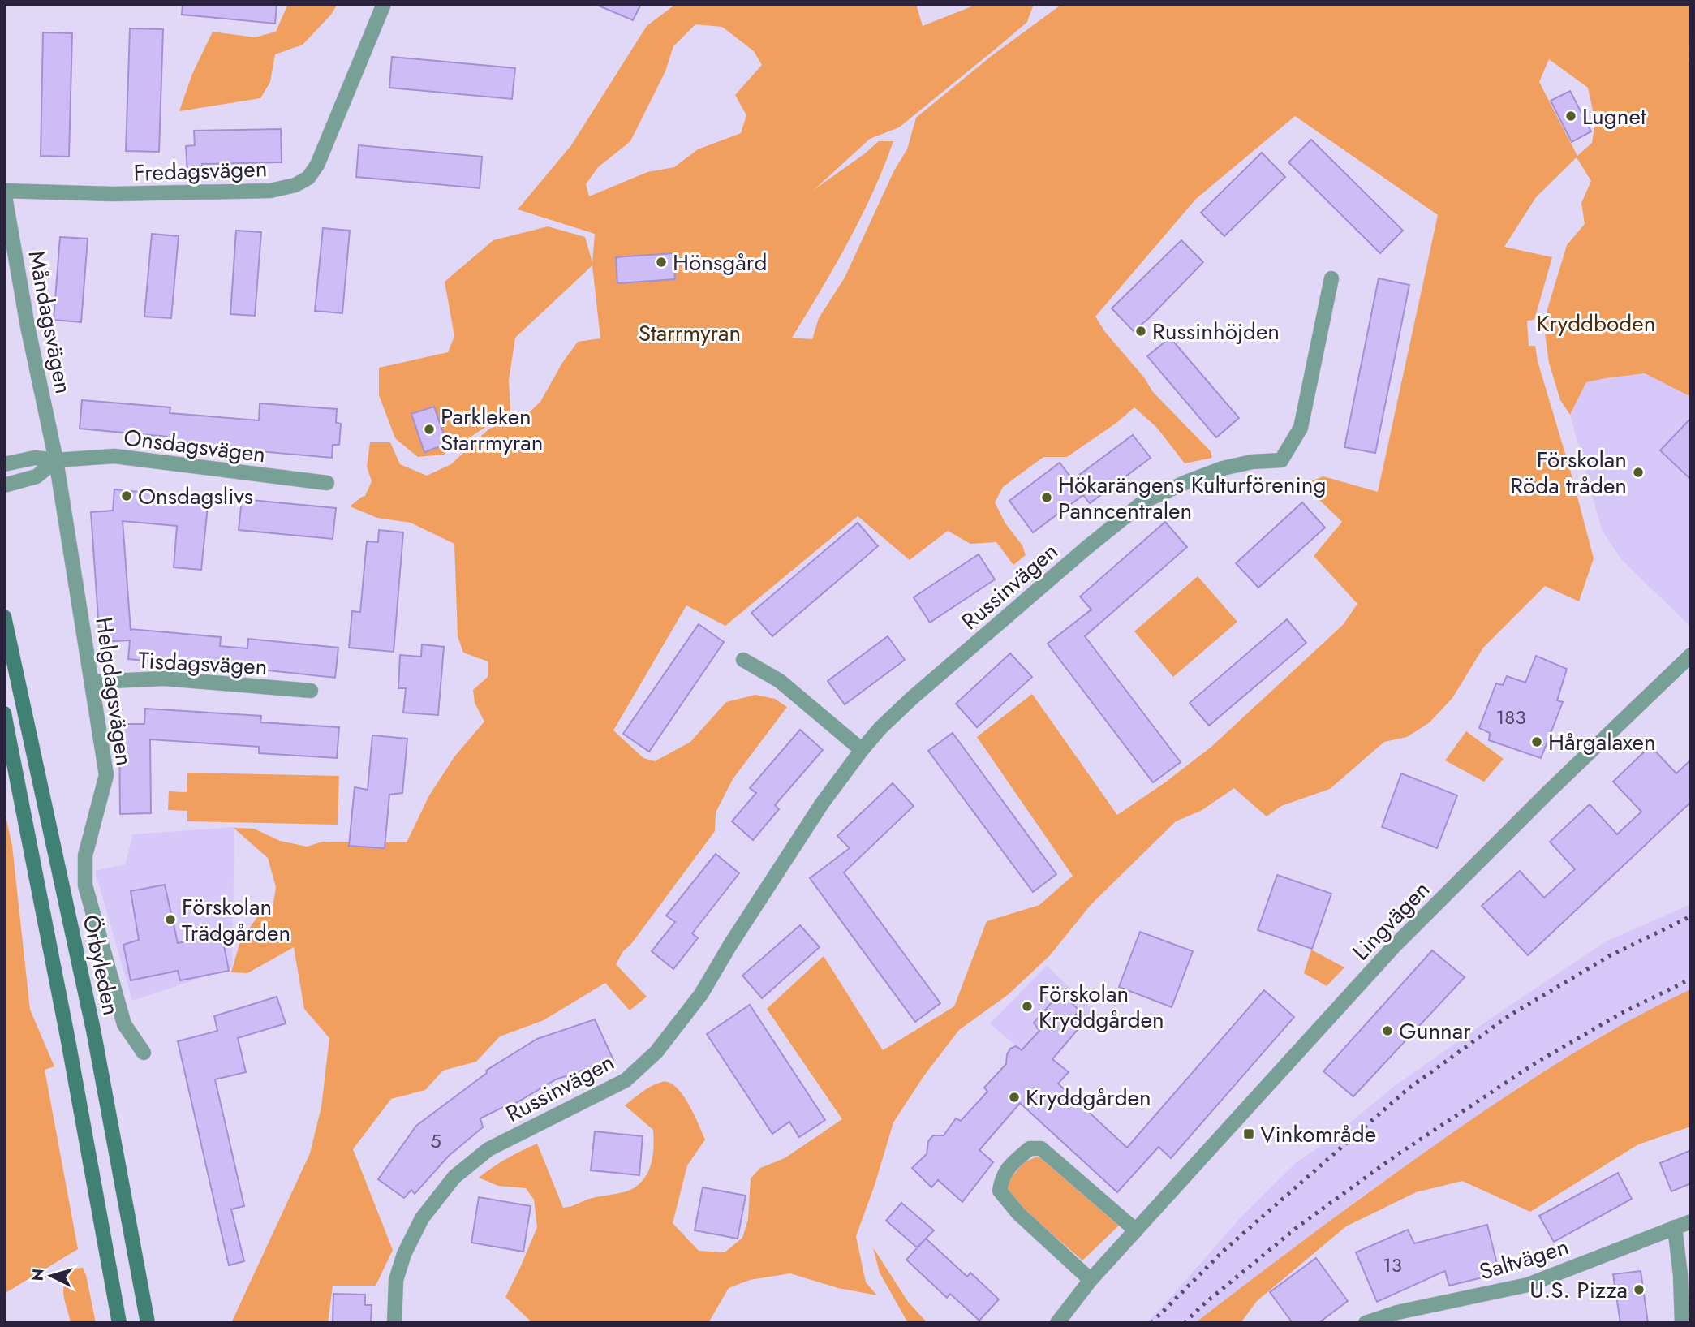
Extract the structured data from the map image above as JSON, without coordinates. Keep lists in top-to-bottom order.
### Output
{
  "streets": {
    "main road": ["Örbyleden"],
    "street": [
      "Fredagsvägen",
      "Måndagsvägen",
      "Onsdagsvägen",
      "Russinvägen",
      "Tisdagsvägen",
      "Helgdagsvägen",
      "Lingvägen",
      "Saltvägen"
    ]
  },
  "crossings": [
    ["Fredagsvägen", "Måndagsvägen"],
    ["Måndagsvägen", "Onsdagsvägen"],
    ["Måndagsvägen", "Helgdagsvägen"],
    ["Onsdagsvägen", "Helgdagsvägen"],
    ["Tisdagsvägen", "Helgdagsvägen"]
  ],
  "parks": ["Kryddboden", "Starrmyran"],
  "places": {
    "other": [
      "Lugnet",
      "Hönsgård",
      "Russinhöjden",
      "Parkleken Starrmyran",
      "Förskolan Röda tråden",
      "Onsdagslivs",
      "Hökarängens Kulturförening Panncentralen",
      "Hårgalaxen",
      "Förskolan Trädgården",
      "Förskolan Kryddgården",
      "Gunnar",
      "Kryddgården",
      "U.S. Pizza"
    ],
    "transit": ["Vinkområde"]
  },
  "house_numbers": ["183", "5", "13"],
  "north": "left"
}
